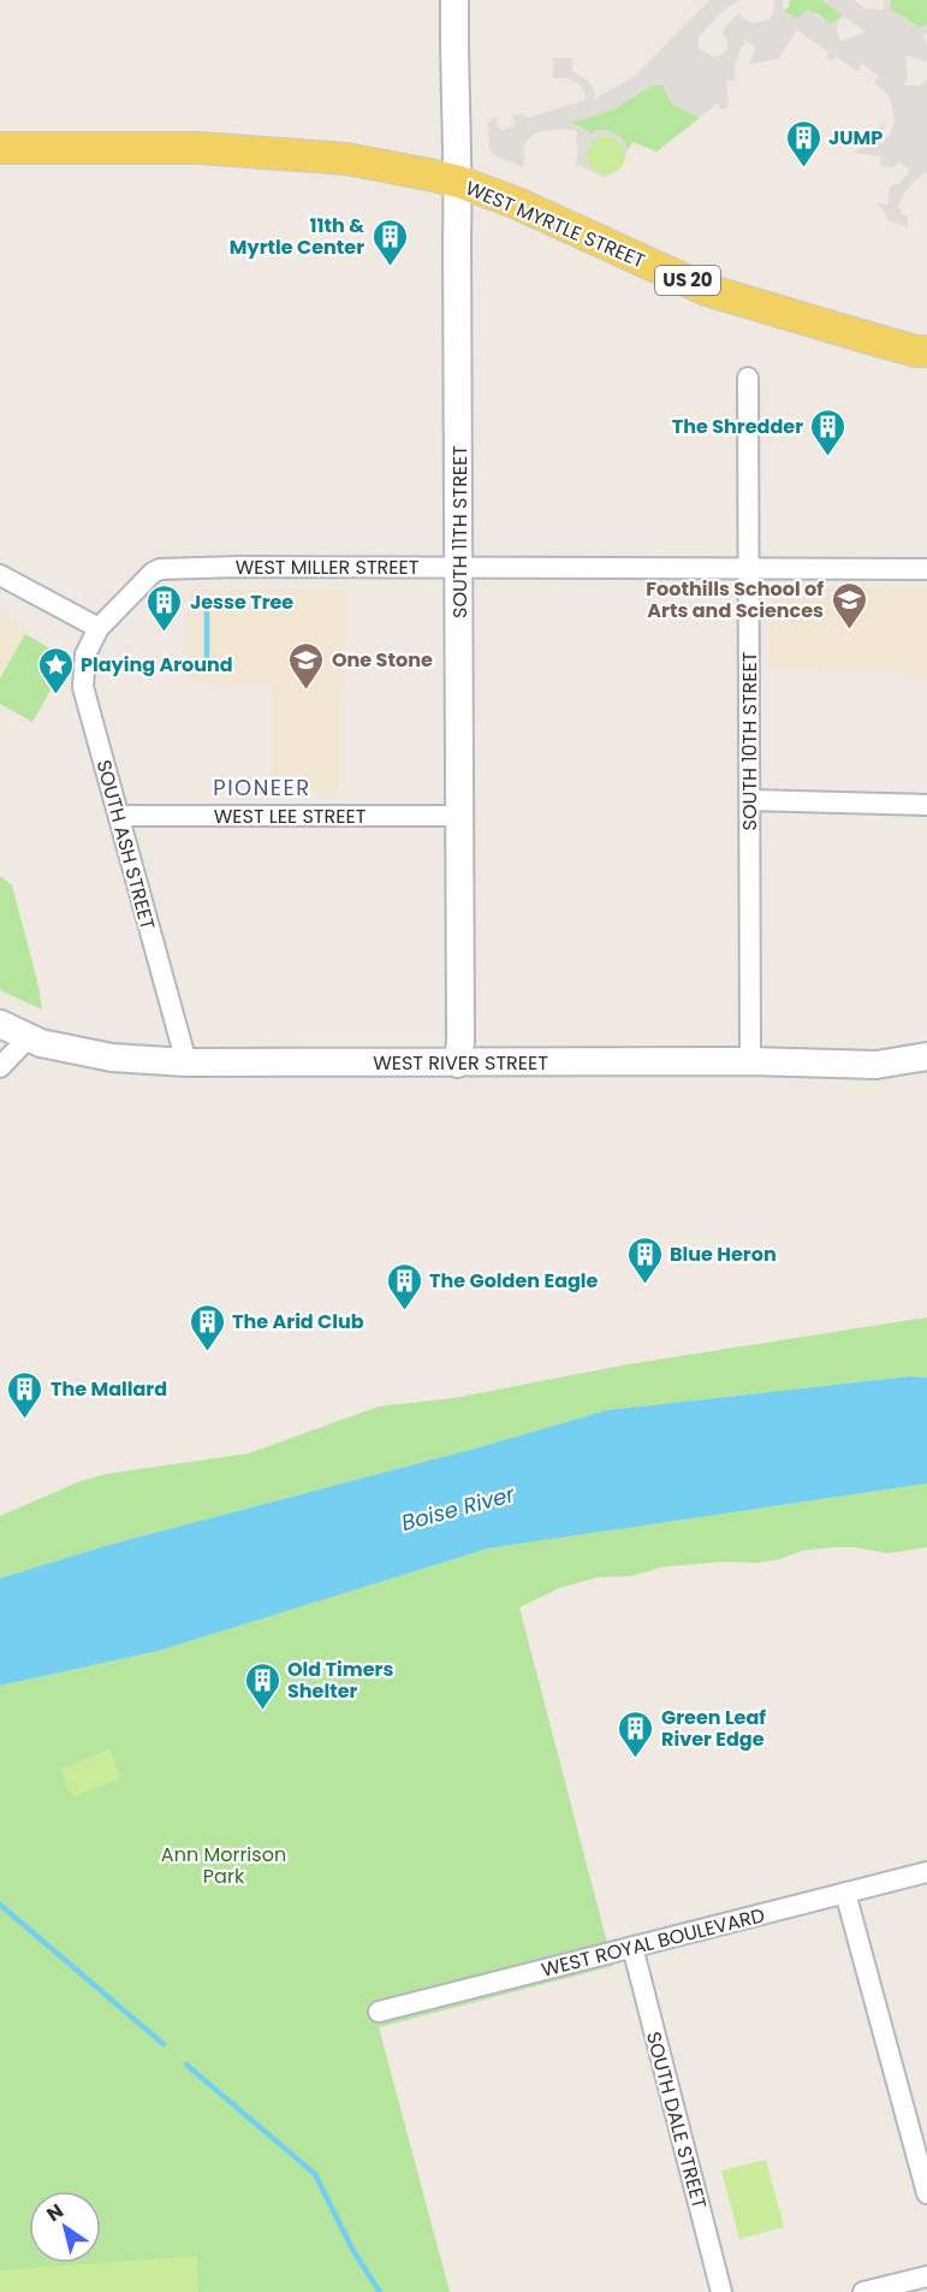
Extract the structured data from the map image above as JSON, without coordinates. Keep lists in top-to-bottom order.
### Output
{
  "streets": {
    "main road": ["WEST MYRTLE STREET", "US 20"],
    "street": [
      "SOUTH 11TH STREET",
      "WEST MILLER STREET",
      "SOUTH 10TH STREET",
      "WEST LEE STREET",
      "SOUTH ASH STREET",
      "WEST RIVER STREET",
      "WEST ROYAL BOULEVARD",
      "SOUTH DALE STREET"
    ]
  },
  "crossings": [
    ["WEST MYRTLE STREET", "SOUTH 11TH STREET"],
    ["SOUTH 11TH STREET", "WEST MILLER STREET"],
    ["SOUTH 11TH STREET", "WEST LEE STREET"],
    ["SOUTH 11TH STREET", "WEST RIVER STREET"],
    ["WEST MILLER STREET", "SOUTH 10TH STREET"],
    ["WEST MILLER STREET", "SOUTH ASH STREET"],
    ["SOUTH 10TH STREET", "WEST RIVER STREET"],
    ["WEST LEE STREET", "SOUTH ASH STREET"],
    ["SOUTH ASH STREET", "WEST RIVER STREET"],
    ["WEST ROYAL BOULEVARD", "SOUTH DALE STREET"]
  ],
  "districts": ["PIONEER"],
  "water": ["Boise River"],
  "parks": ["Ann Morrison Park"],
  "places": {
    "building": [
      "JUMP",
      "11th & Myrtle Center",
      "The Shredder",
      "Jesse Tree",
      "Blue Heron",
      "The Golden Eagle",
      "The Arid Club",
      "The Mallard",
      "Old Timers Shelter",
      "Green Leaf River Edge"
    ],
    "school or university": ["Foothills School of Arts and Sciences", "One Stone"],
    "place": ["Playing Around"]
  },
  "north": "top left"
}
